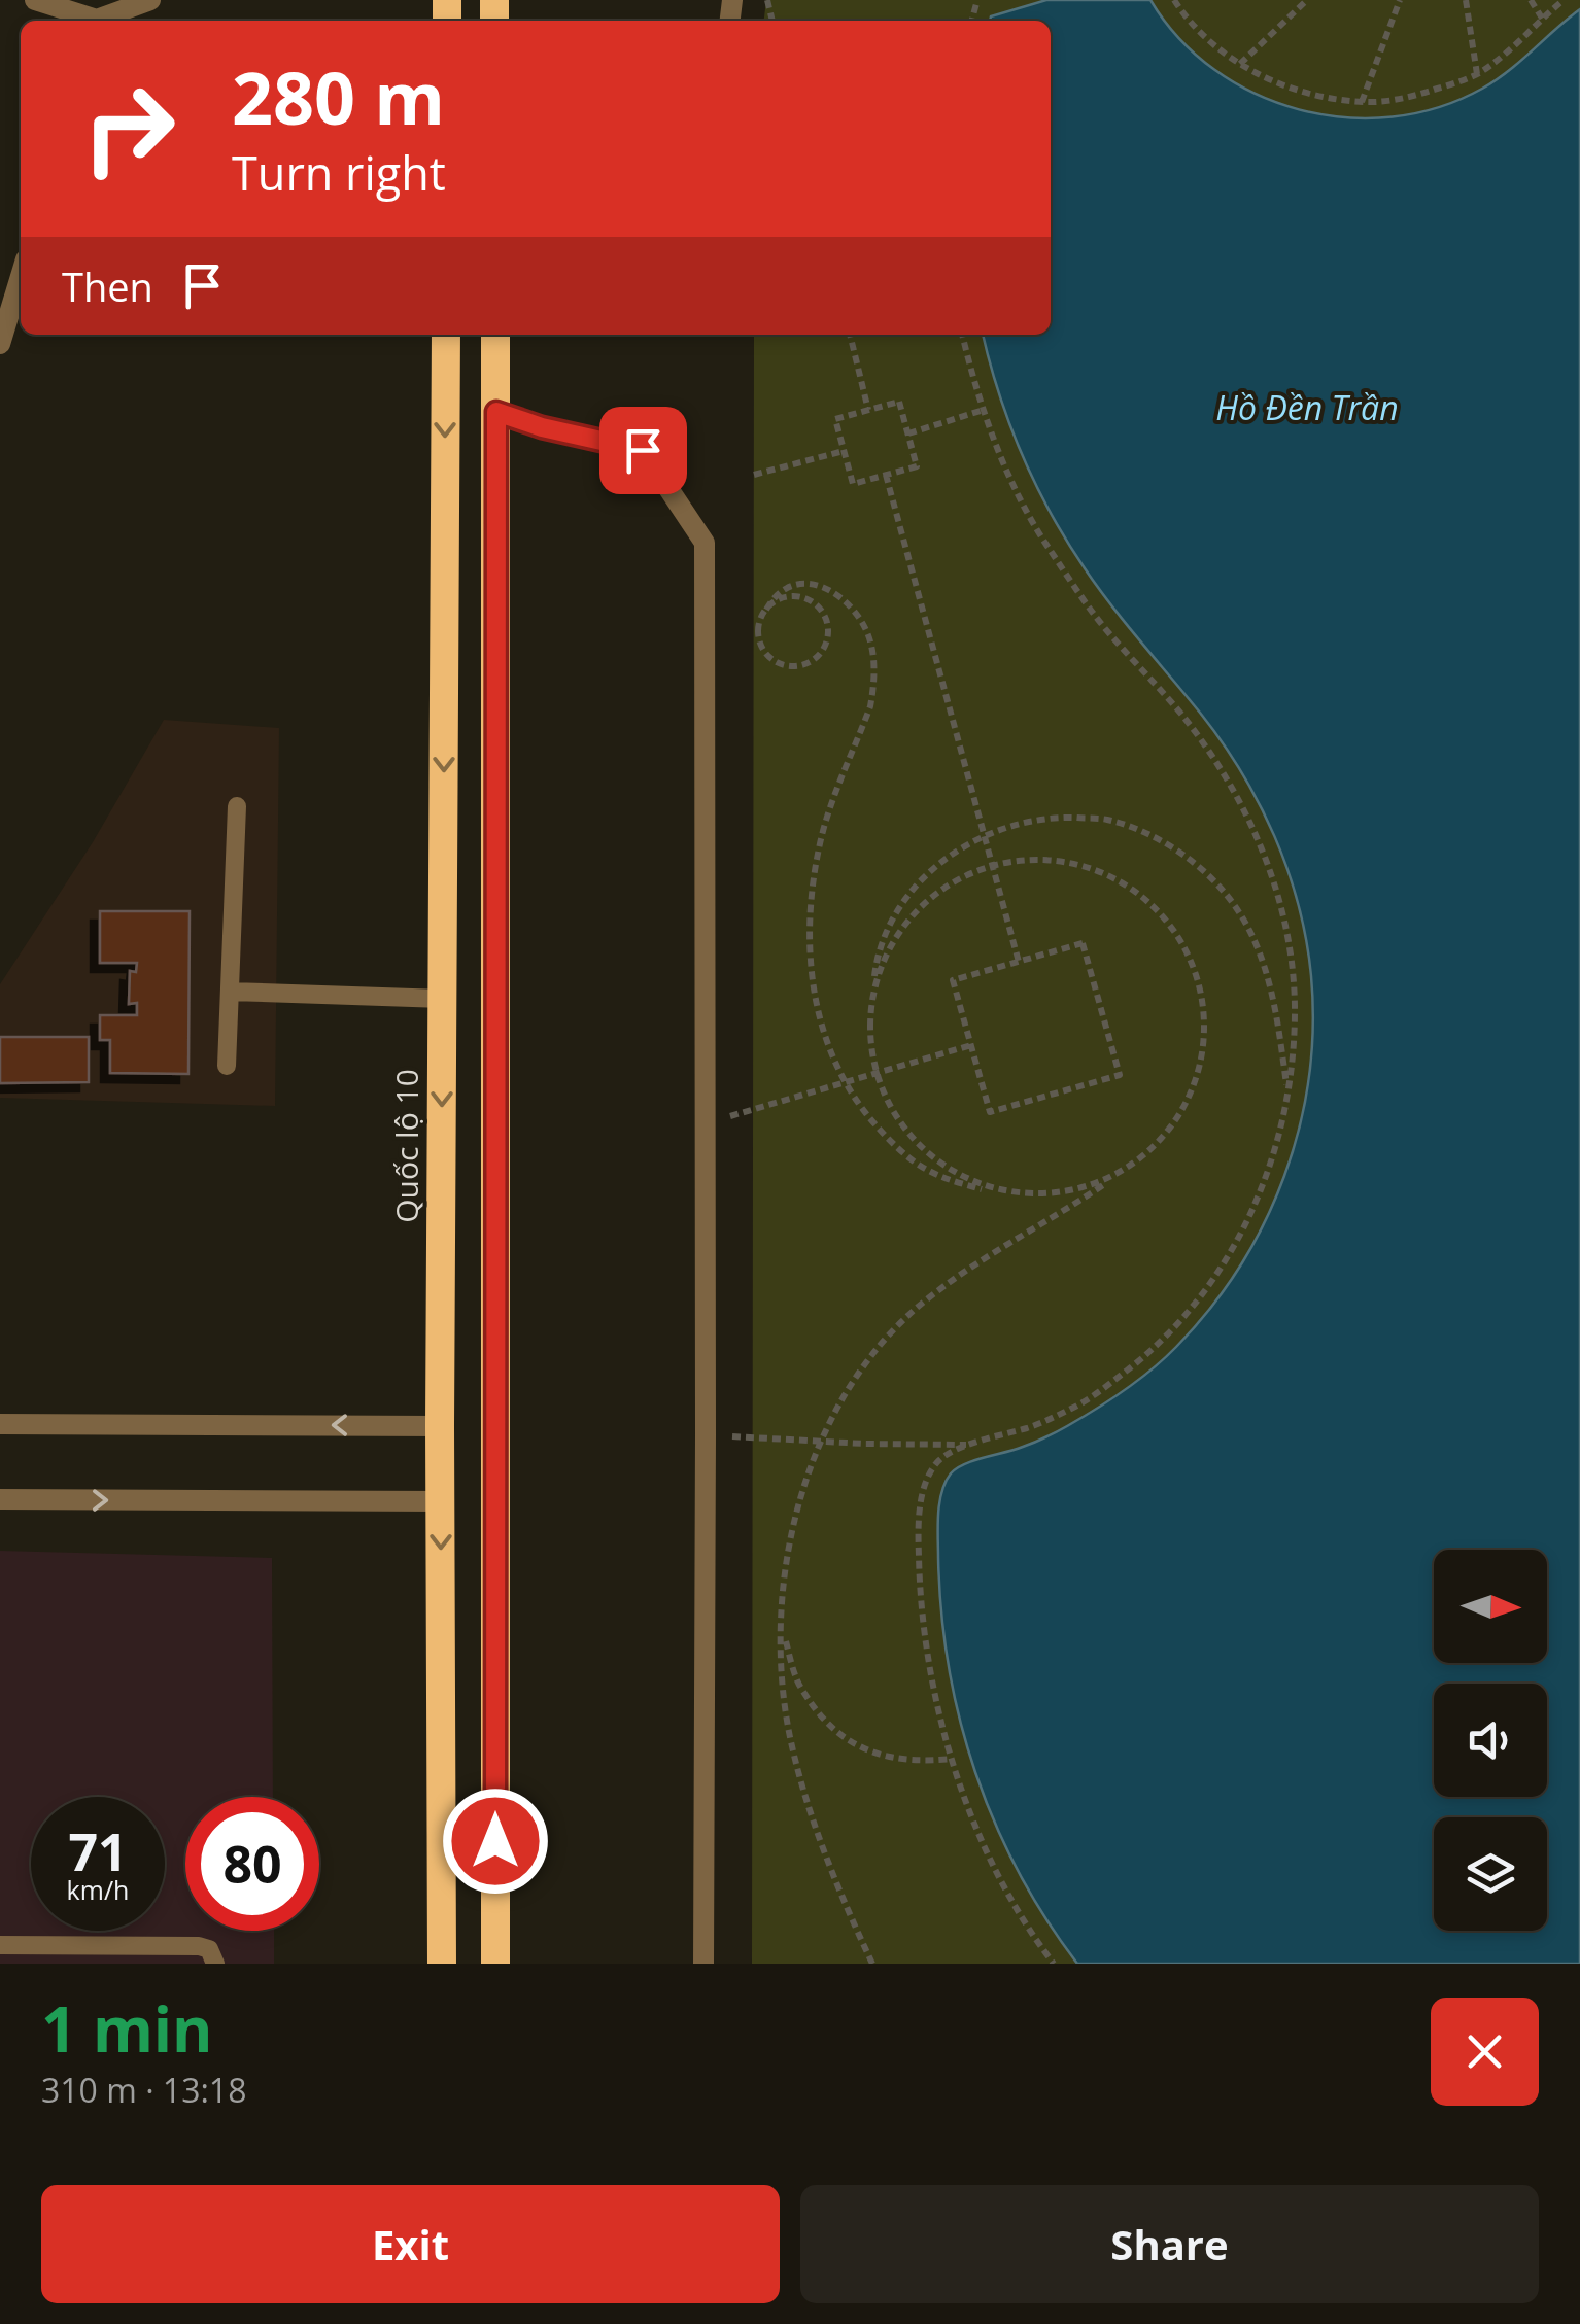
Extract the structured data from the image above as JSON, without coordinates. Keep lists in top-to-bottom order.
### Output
{
  "streets": {
    "highway": ["Quốc lộ 10"]
  },
  "water": ["Hồ Đền Trần"],
  "north": "right",
  "page": {
    "turn": ["280 m", "Turn right"],
    "then": "Then",
    "speed": "71 km/h",
    "limit": "80",
    "heading": ["1 min", "310 m · 13:18"],
    "buttons": ["Exit", "Share"]
  }
}
